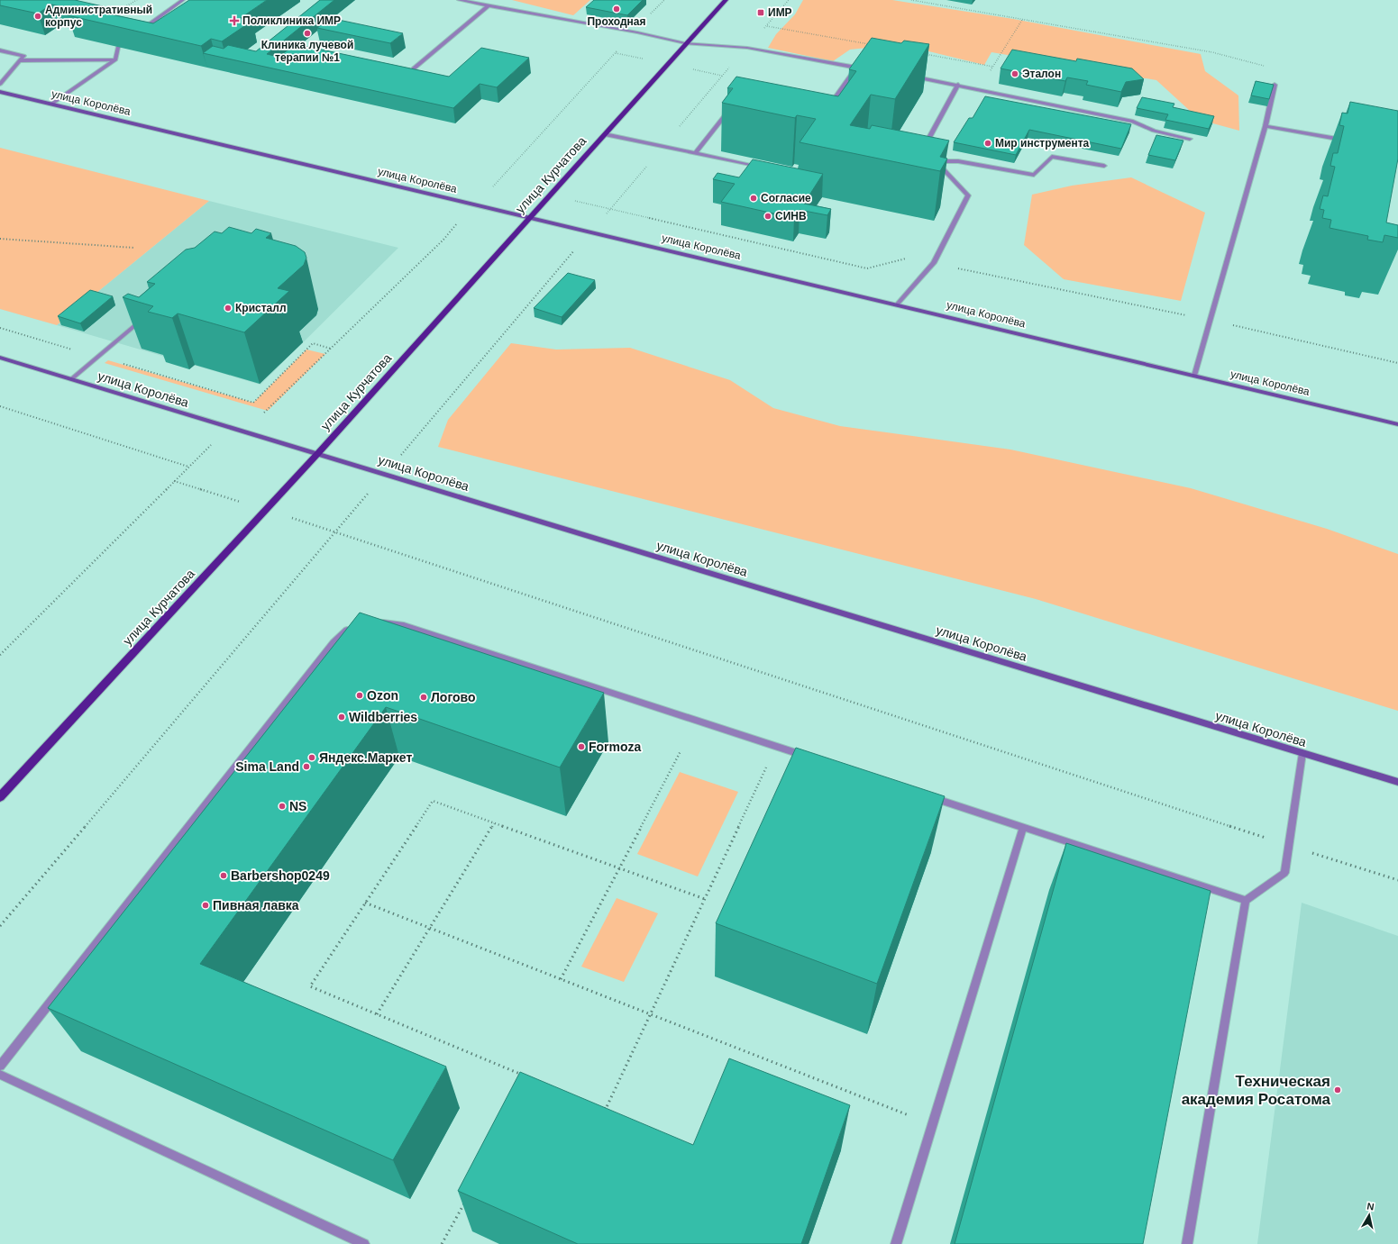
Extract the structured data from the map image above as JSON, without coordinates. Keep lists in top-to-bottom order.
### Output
{
  "streets": {
    "main road": ["улица Курчатова"],
    "street": ["улица Королёва"]
  },
  "crossings": [
    ["улица Королёва", "улица Курчатова"]
  ],
  "places": {
    "other": [
      "Проходная",
      "Административный корпус",
      "Клиника лучевой терапии №1",
      "Эталон",
      "Мир инструмента",
      "Согласие",
      "СИНВ",
      "Кристалл",
      "Ozon",
      "Логово",
      "Wildberries",
      "Formoza",
      "Яндекс.Маркет",
      "Sima Land",
      "NS",
      "Barbershop0249",
      "Пивная лавка",
      "Техническая академия Росатома"
    ],
    "transit": ["ИМР"],
    "health": ["Поликлиника ИМР"]
  },
  "north": "top"
}
